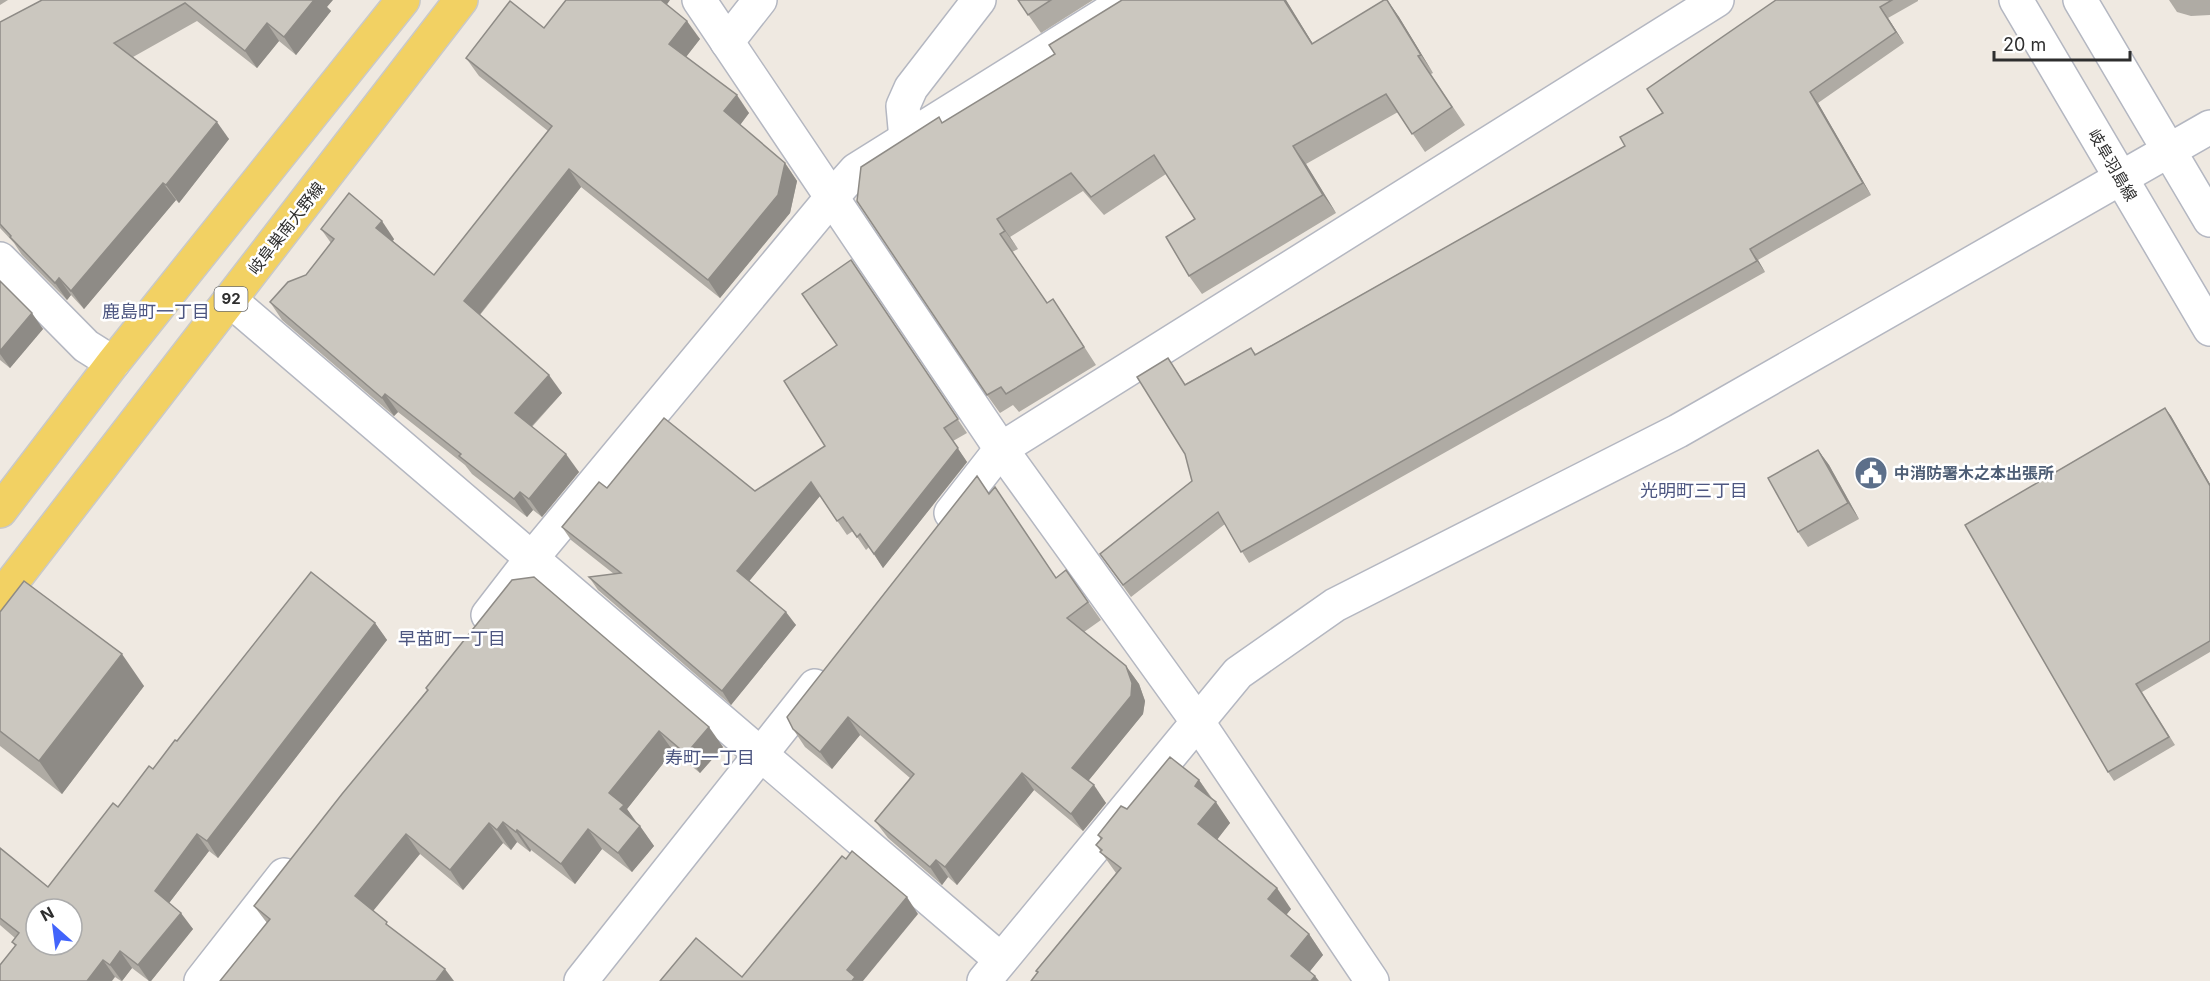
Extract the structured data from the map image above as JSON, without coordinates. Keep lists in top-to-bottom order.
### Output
{
  "streets": {
    "main road": ["岐阜巣南大野線", "92"],
    "street": ["岐阜羽島線"]
  },
  "districts": [
    "鹿島町一丁目",
    "光明町三丁目",
    "早苗町一丁目",
    "寿町一丁目"
  ],
  "places": {
    "public building": ["中消防署木之本出張所"]
  },
  "scale_bar": "20 m",
  "north": "top left"
}
